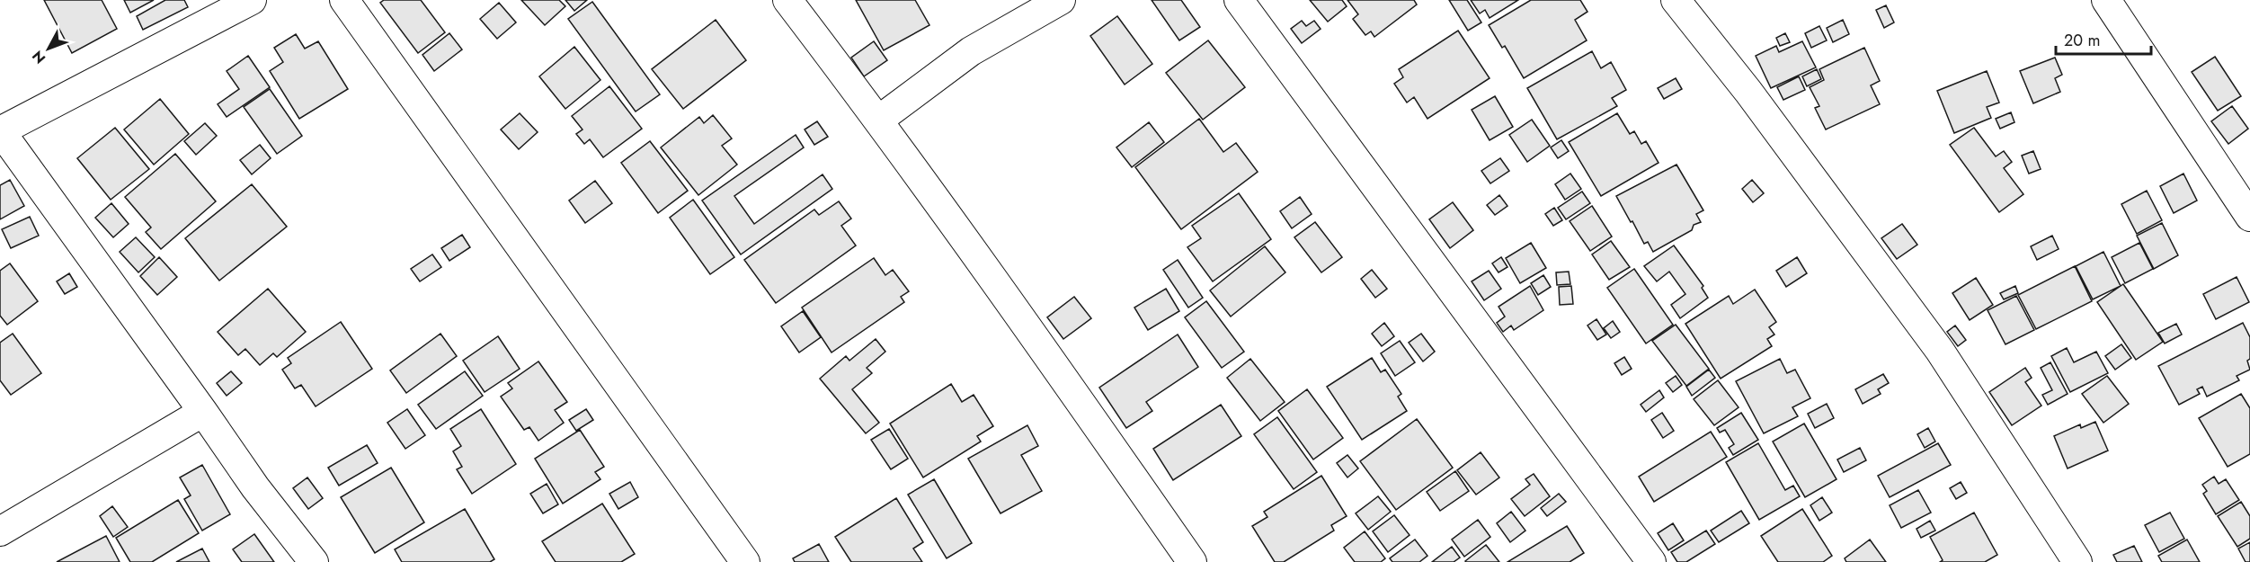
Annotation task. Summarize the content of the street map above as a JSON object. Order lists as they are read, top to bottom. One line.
{"scale_bar":"20 m","north":"bottom left"}
